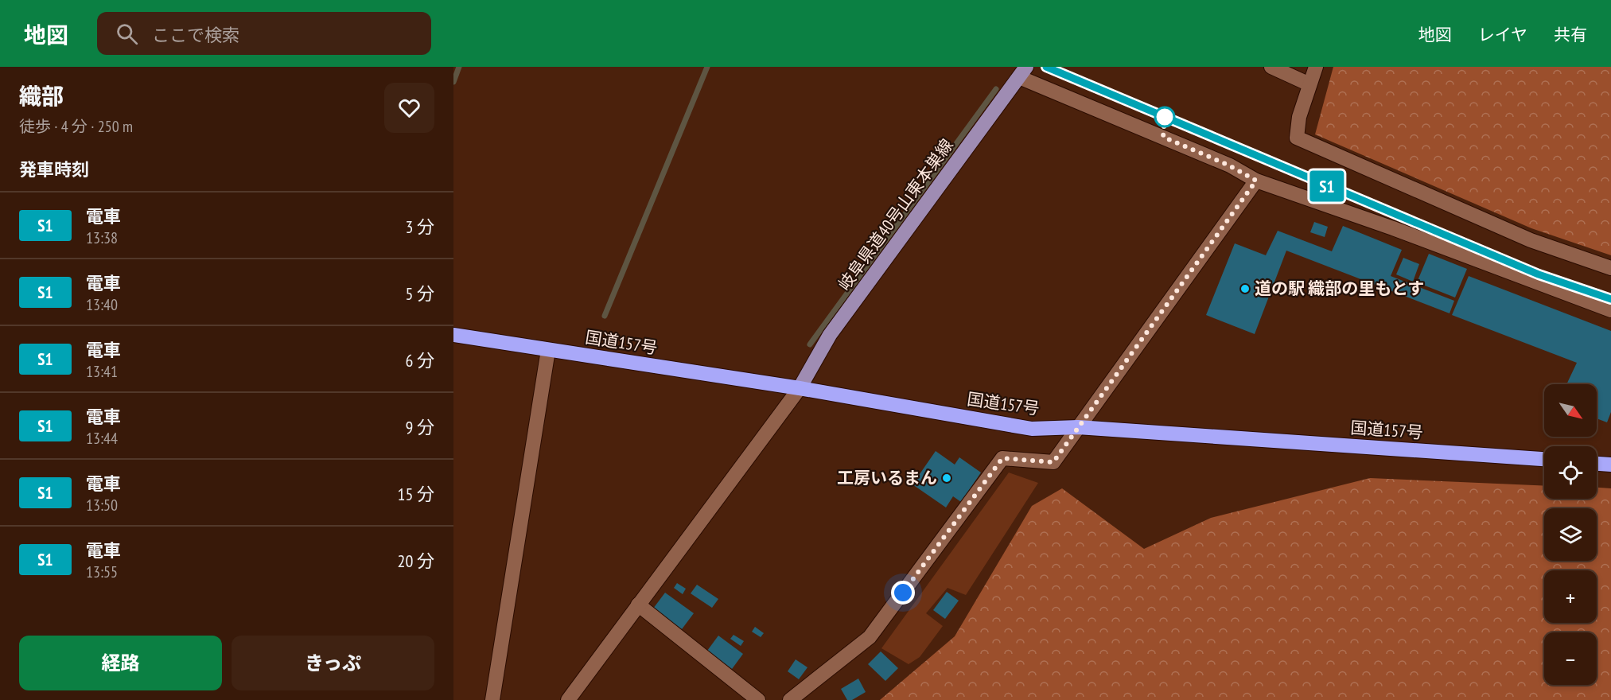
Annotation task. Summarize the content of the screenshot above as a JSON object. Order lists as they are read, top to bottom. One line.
{"streets":{"highway":["国道157号"],"main road":["岐阜県道40号山東本巣線"]},"crossings":[["岐阜県道40号山東本巣線","国道157号"]],"places":["道の駅 織部の里もとす","工房いるまん"],"north":"bottom right","page":{"header":"地図","search":"ここで検索","nav":["地図","レイヤ","共有"],"heading":[["織部","徒歩 · 4 分 · 250 m"],"発車時刻"],"on_map":"S1","list":[{"mark":"S1","name":"電車","note":"13:38","value":"3 分"},{"mark":"S1","name":"電車","note":"13:40","value":"5 分"},{"mark":"S1","name":"電車","note":"13:41","value":"6 分"},{"mark":"S1","name":"電車","note":"13:44","value":"9 分"},{"mark":"S1","name":"電車","note":"13:50","value":"15 分"},{"mark":"S1","name":"電車","note":"13:55","value":"20 分"}],"map_buttons":["+","−"],"buttons":["経路","きっぷ"]}}
